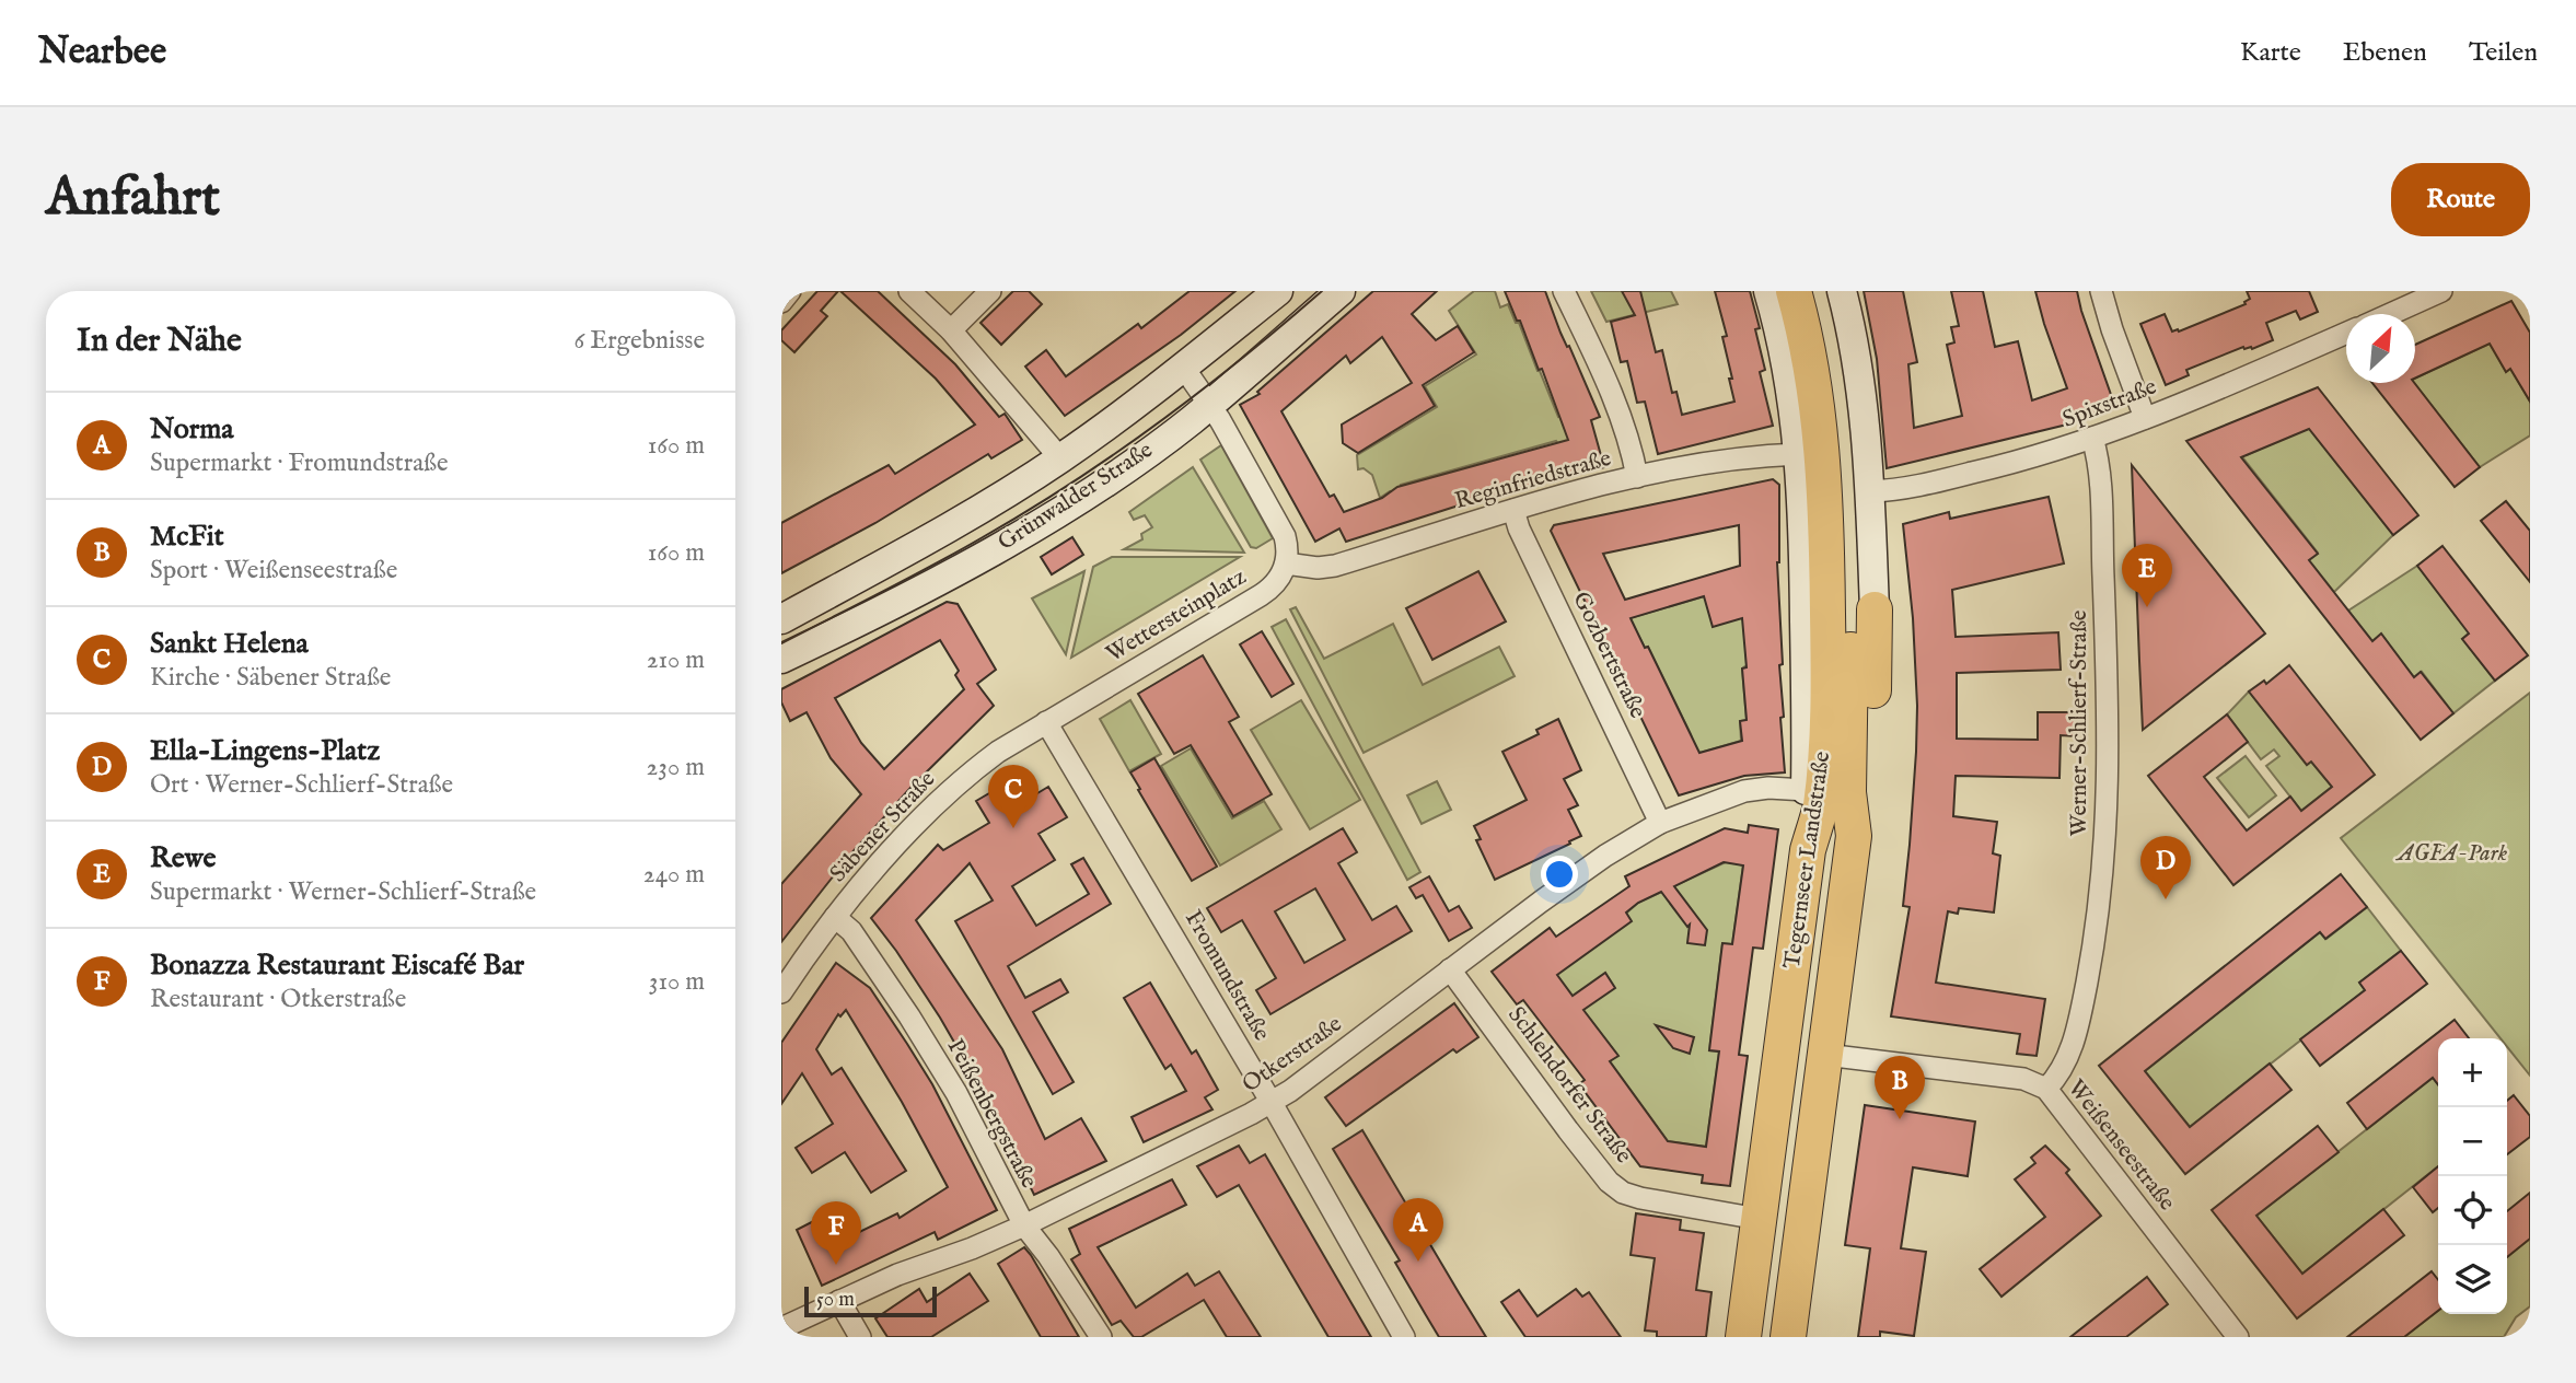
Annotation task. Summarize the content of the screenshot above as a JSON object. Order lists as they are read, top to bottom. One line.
{"streets":{"highway":["Tegernseer Landstraße"],"main road":["Grünwalder Straße"],"street":["Spixstraße","Reginfriedstraße","Wettersteinplatz","Gozbertstraße","Werner-Schlierf-Straße","Säbener Straße","Fromundstraße","Otkerstraße","Schlehdorfer Straße","Peißenbergstraße","Weißenseestraße"]},"crossings":[["Spixstraße","Werner-Schlierf-Straße"],["Reginfriedstraße","Wettersteinplatz"],["Reginfriedstraße","Gozbertstraße"],["Reginfriedstraße","Tegernseer Landstraße"],["Wettersteinplatz","Säbener Straße"],["Wettersteinplatz","Fromundstraße"],["Gozbertstraße","Otkerstraße"],["Werner-Schlierf-Straße","Weißenseestraße"],["Säbener Straße","Fromundstraße"],["Säbener Straße","Peißenbergstraße"],["Tegernseer Landstraße","Otkerstraße"],["Tegernseer Landstraße","Schlehdorfer Straße"],["Tegernseer Landstraße","Weißenseestraße"],["Fromundstraße","Otkerstraße"],["Otkerstraße","Schlehdorfer Straße"],["Otkerstraße","Peißenbergstraße"]],"parks":["AGFA-Park"],"scale_bar":"50 m","north":"top right","page":{"header":"Nearbee","nav":["Karte","Ebenen","Teilen"],"buttons":"Route","title":"Anfahrt","heading":["In der Nähe","6 Ergebnisse"],"list":[{"mark":"A","name":"Norma","note":"Supermarkt · Fromundstraße","value":"160 m"},{"mark":"B","name":"McFit","note":"Sport · Weißenseestraße","value":"160 m"},{"mark":"C","name":"Sankt Helena","note":"Kirche · Säbener Straße","value":"210 m"},{"mark":"D","name":"Ella-Lingens-Platz","note":"Ort · Werner-Schlierf-Straße","value":"230 m"},{"mark":"E","name":"Rewe","note":"Supermarkt · Werner-Schlierf-Straße","value":"240 m"},{"mark":"F","name":"Bonazza Restaurant Eiscafé Bar","note":"Restaurant · Otkerstraße","value":"310 m"}],"pins":["E","C","D","B","A","F"],"map_buttons":["+","−"],"scale":"50 m"}}
